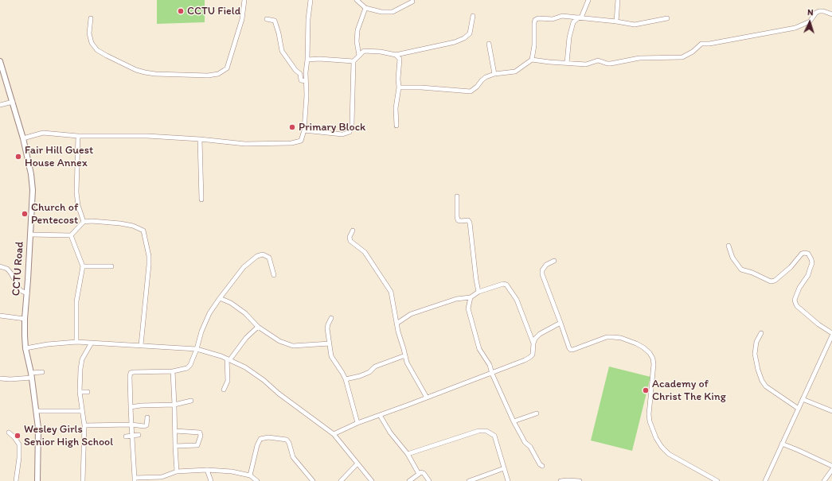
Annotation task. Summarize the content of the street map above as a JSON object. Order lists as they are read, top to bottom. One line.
{"streets":{"street":["CCTU Road"]},"places":["CCTU Field","Primary Block","Fair Hill Guest House Annex","Church of Pentecost","Academy of Christ The King","Wesley Girls Senior High School"],"north":"top"}
